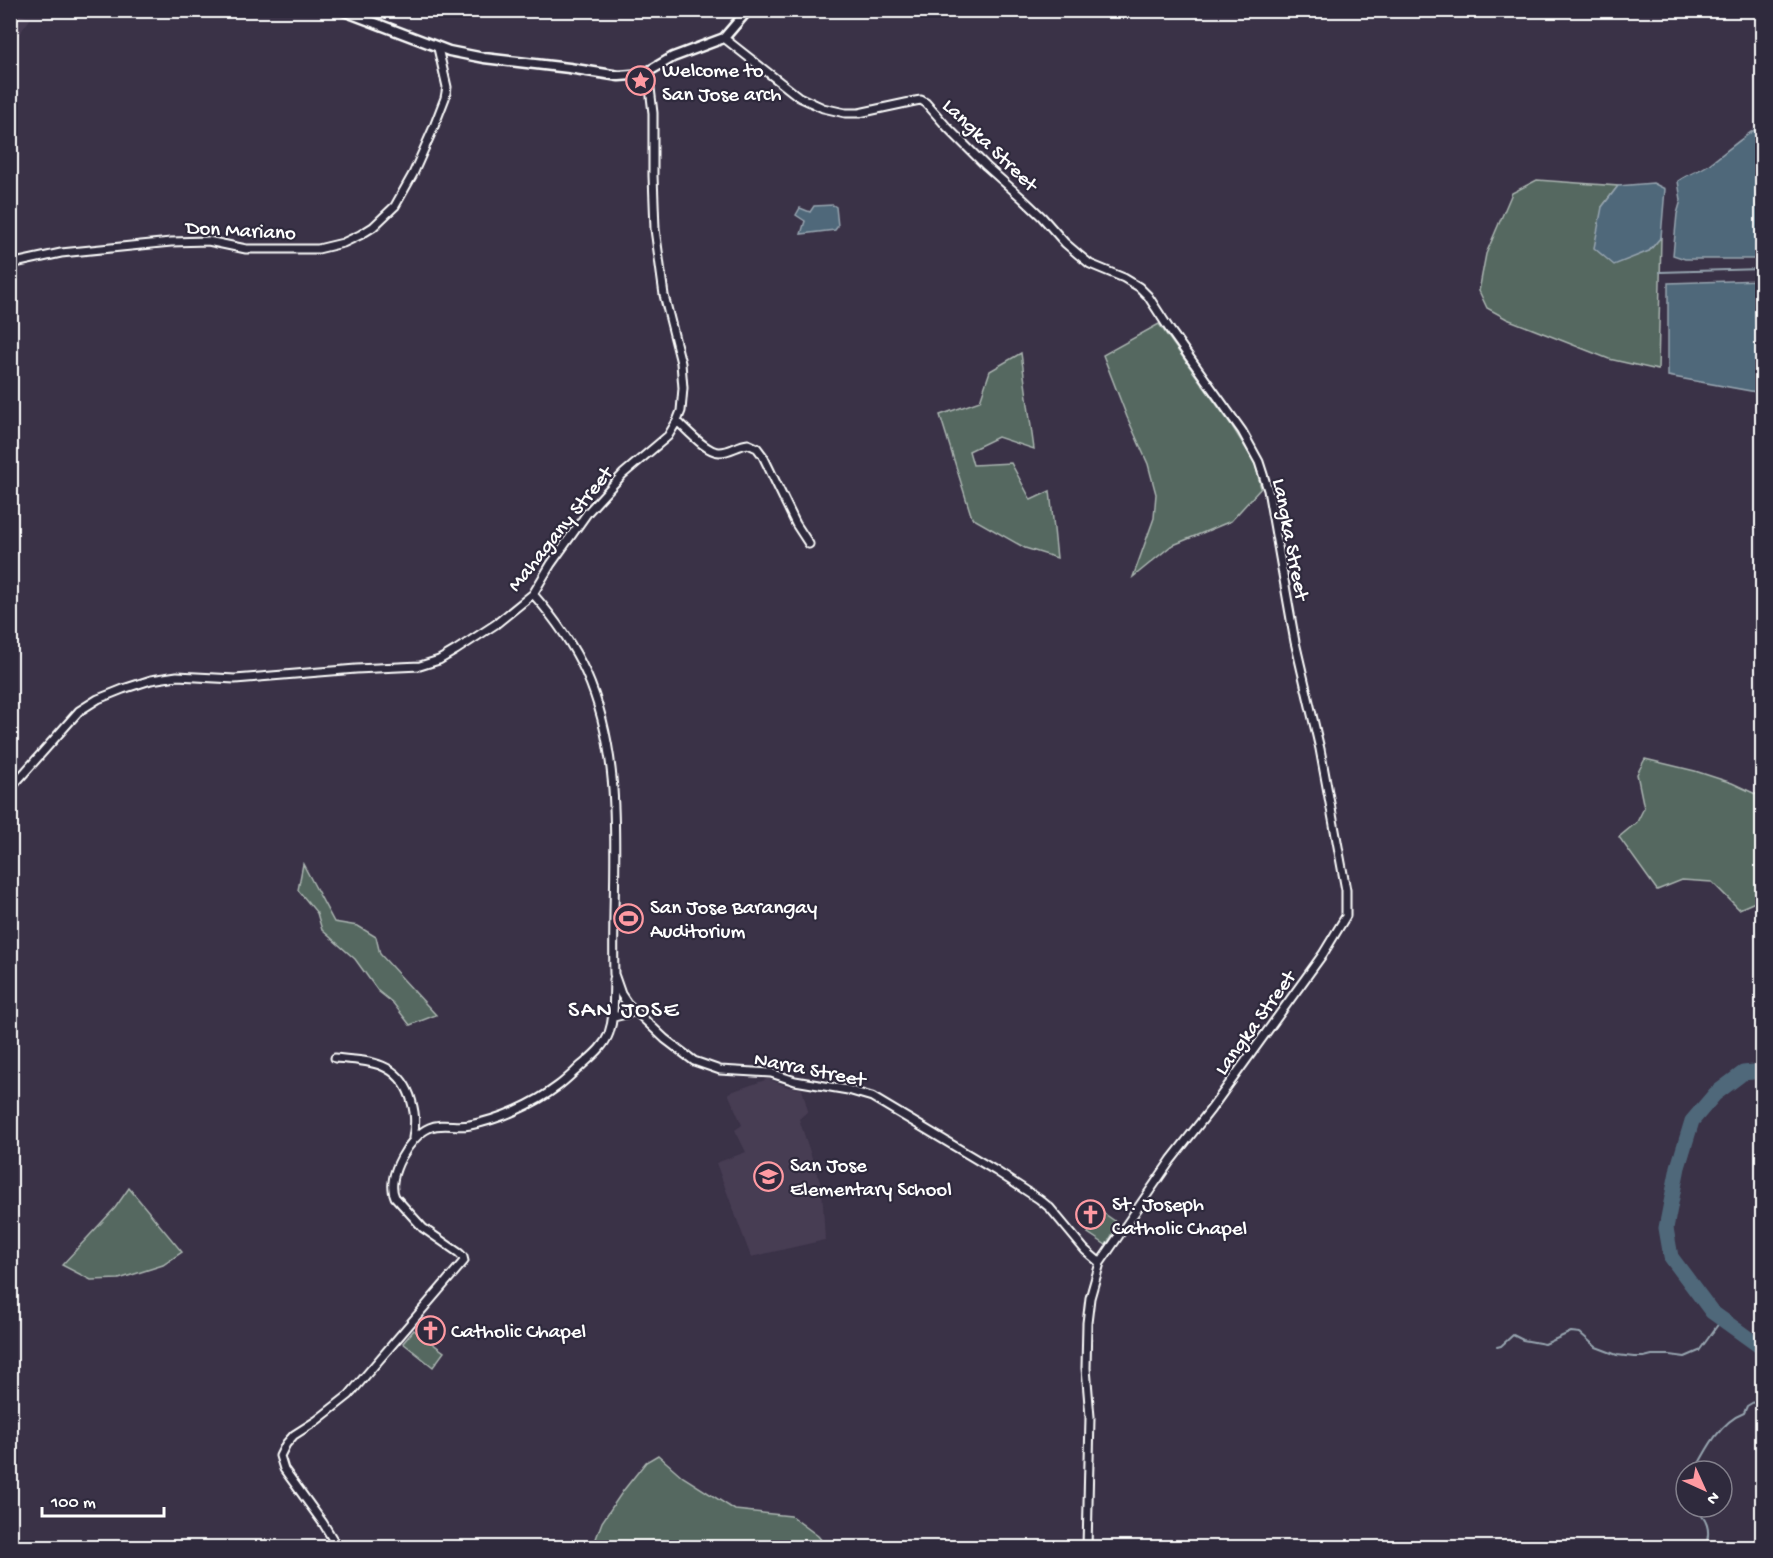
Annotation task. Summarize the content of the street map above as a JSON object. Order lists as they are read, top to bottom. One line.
{"streets":{"street":["Langka Street","Don Mariano","Mahagany Street","Narra Street"]},"crossings":[["Langka Street","Narra Street"],["Mahagany Street","Narra Street"]],"districts":["SAN JOSE"],"places":{"place":["Welcome to San Jose arch"],"sports":["San Jose Barangay Auditorium"],"school or university":["San Jose Elementary School"],"church":["St. Joseph Catholic Chapel","Catholic Chapel"]},"scale_bar":"100 m","north":"bottom right"}
